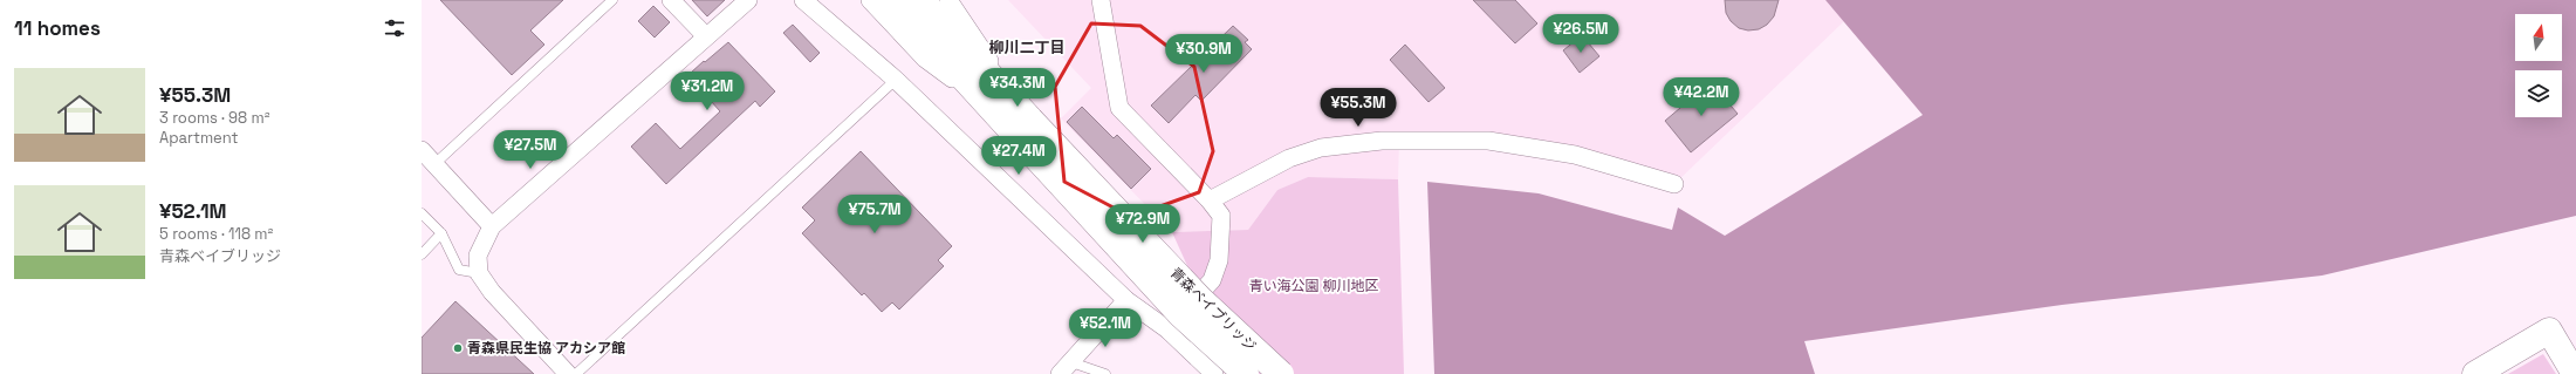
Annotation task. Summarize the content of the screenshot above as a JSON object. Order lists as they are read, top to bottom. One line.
{"streets":{"street":["青森ベイブリッジ"]},"districts":["柳川二丁目"],"parks":["青い海公園 柳川地区"],"places":["青森県民生協 アカシア館"],"north":"top","page":{"heading":"11 homes","price":["¥26.5M","¥30.9M","¥34.3M","¥31.2M","¥42.2M","¥55.3M","¥27.5M","¥27.4M","¥75.7M","¥72.9M","¥52.1M"],"list":[{"name":"¥55.3M","note":"3 rooms · 98 m² · Apartment"},{"name":"¥52.1M","note":"5 rooms · 118 m² · 青森ベイブリッジ"}]}}
